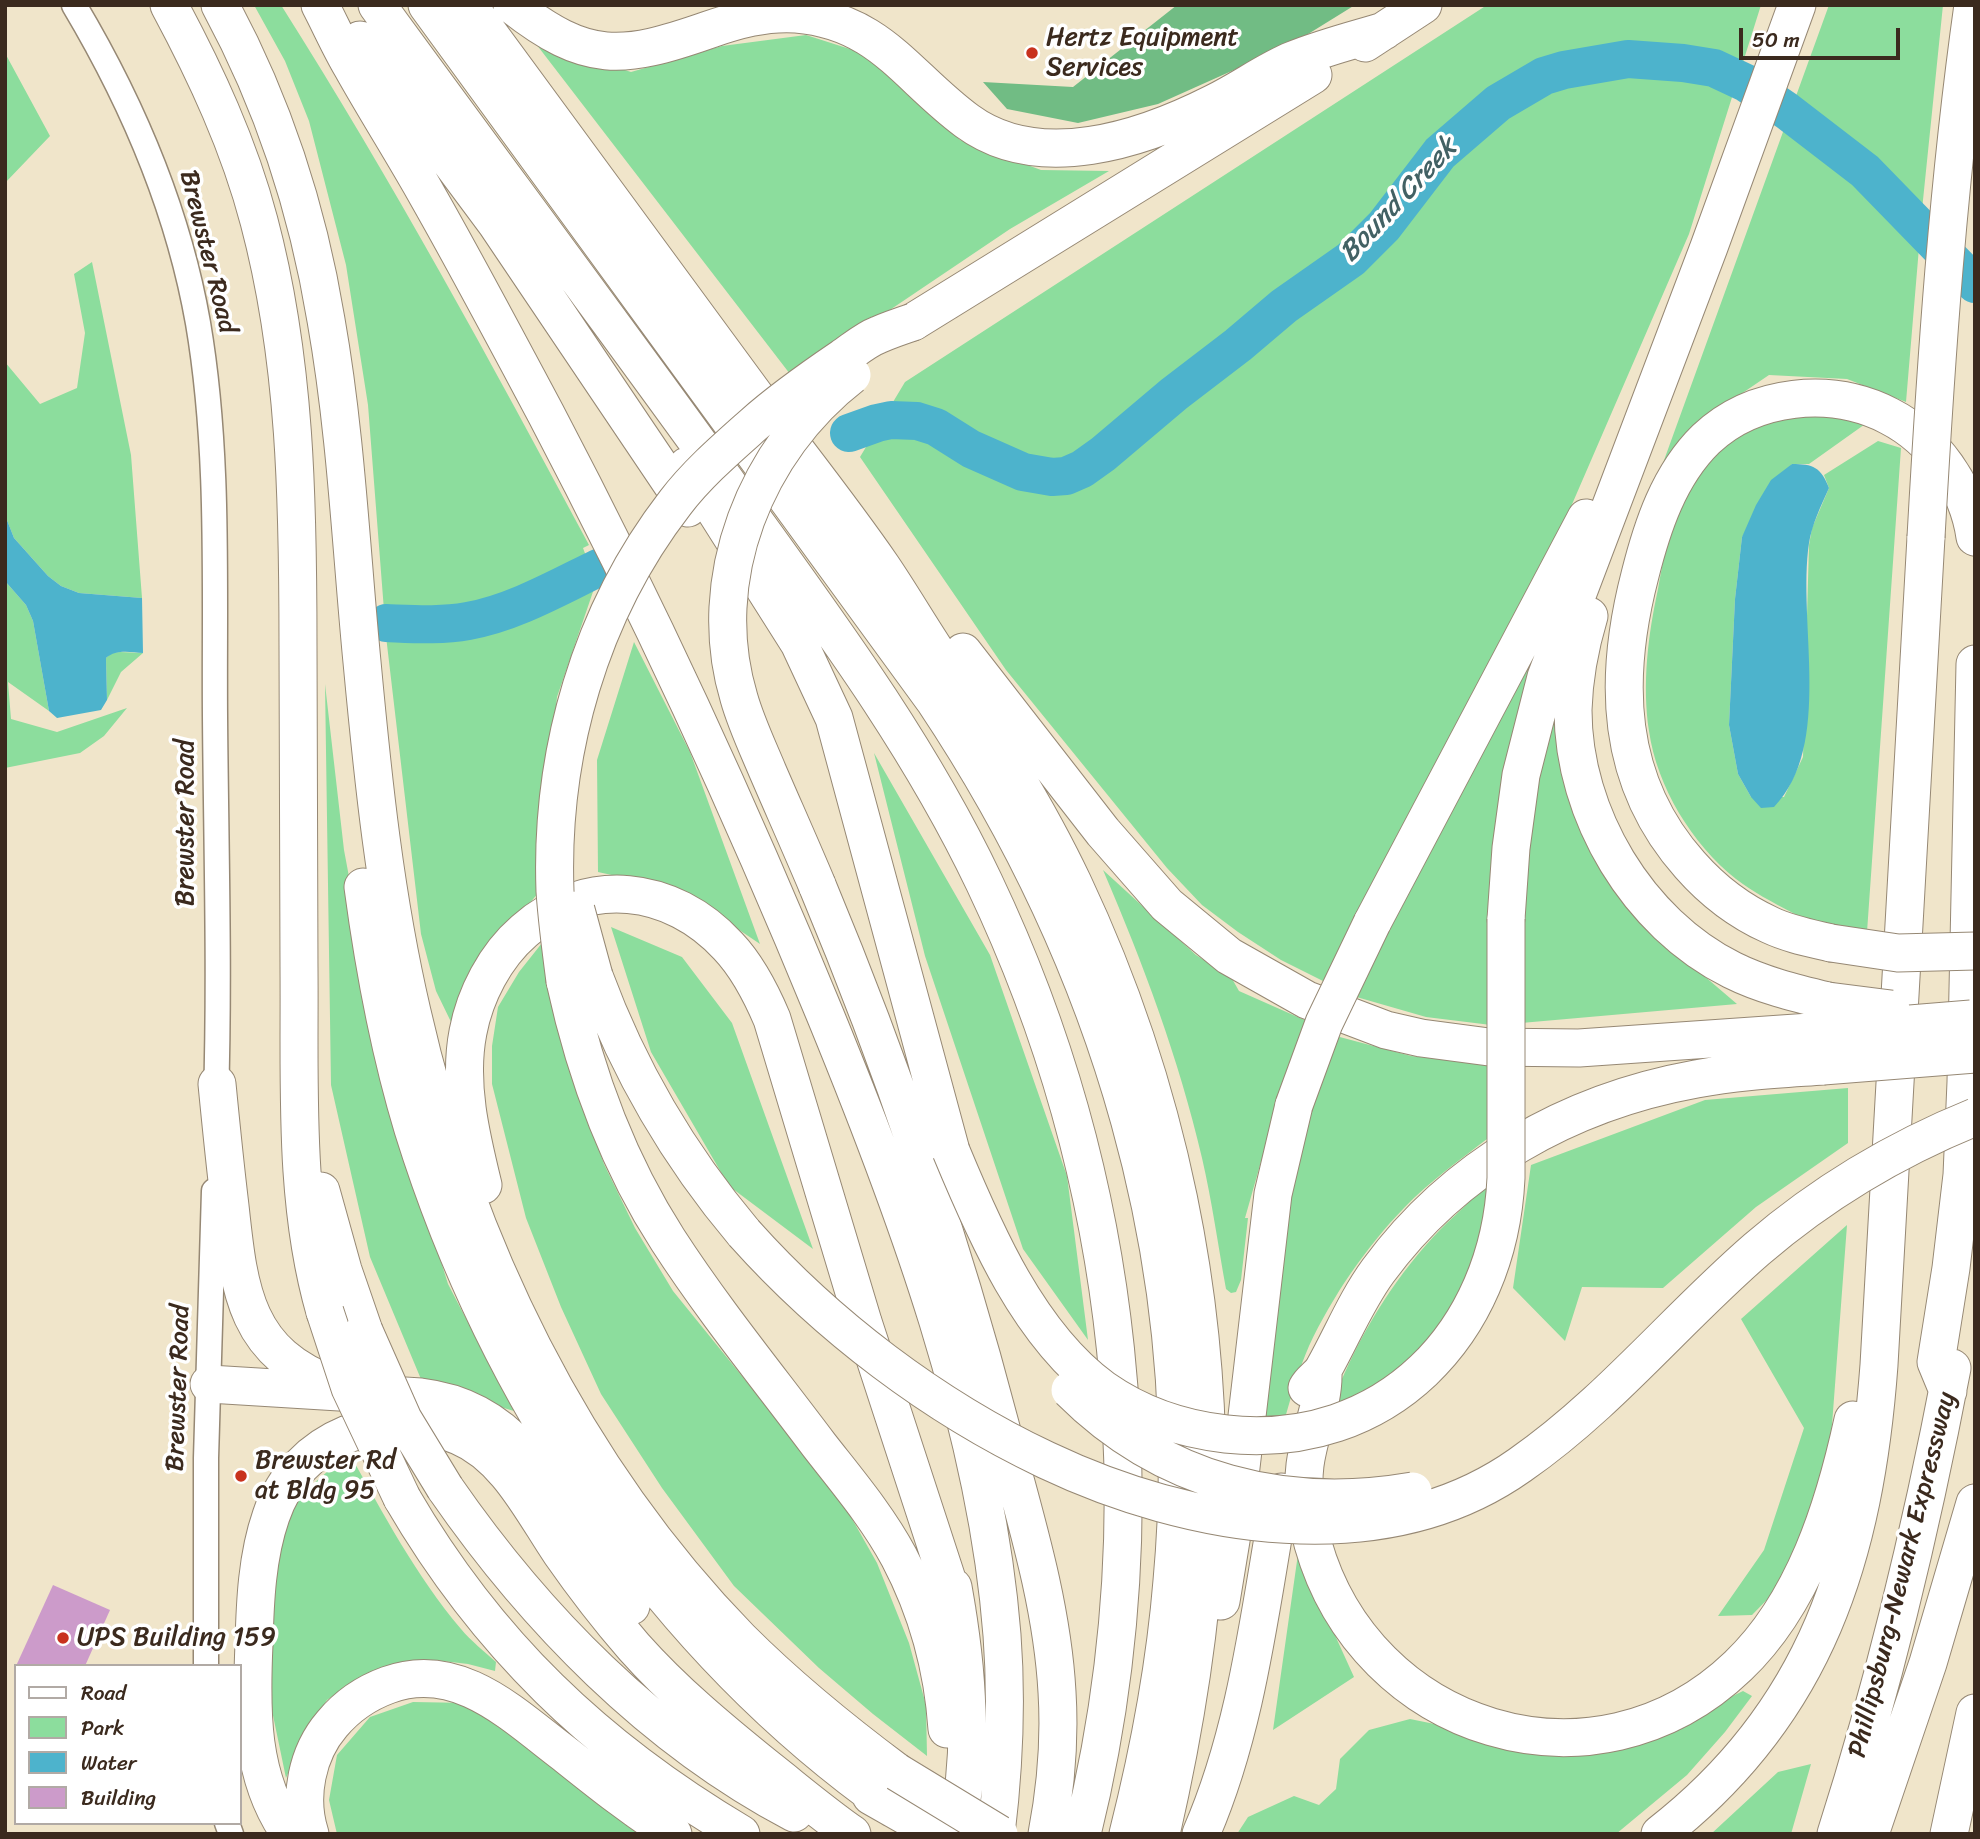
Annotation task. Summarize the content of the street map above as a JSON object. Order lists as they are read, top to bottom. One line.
{"streets":{"highway":["Phillipsburg-Newark Expressway"],"street":["Brewster Road"]},"water":["Bound Creek"],"places":["Hertz Equipment Services","Brewster Rd at Bldg 95","UPS Building 159"],"legend":["Road","Park","Water","Building"],"scale_bar":"50 m"}
